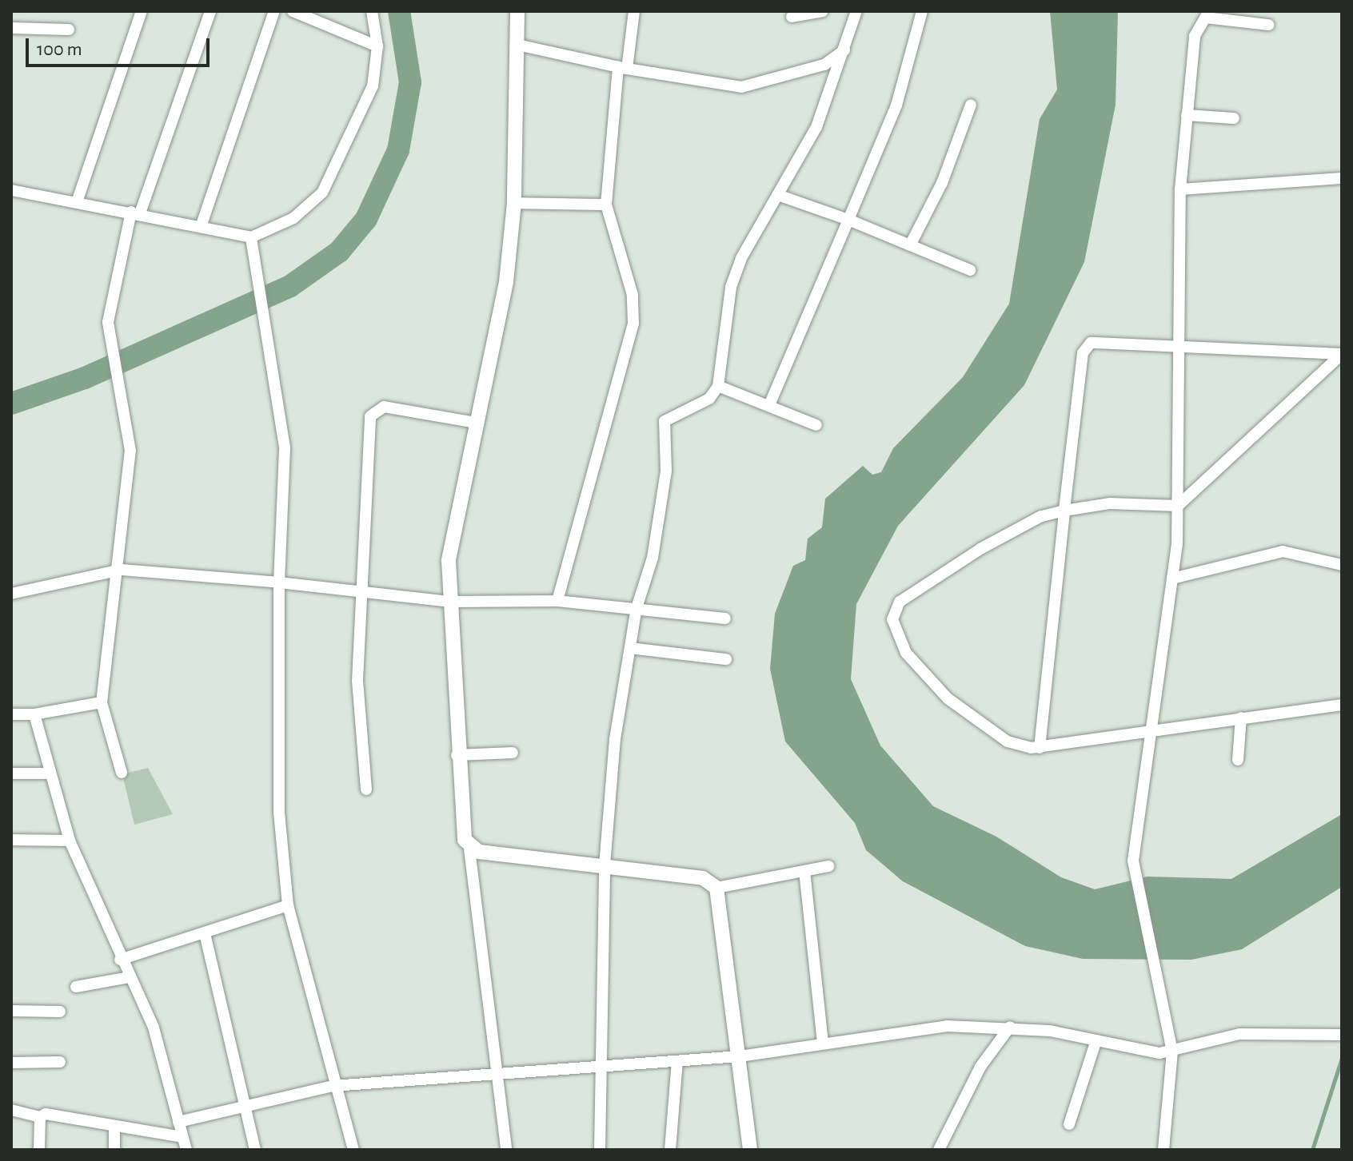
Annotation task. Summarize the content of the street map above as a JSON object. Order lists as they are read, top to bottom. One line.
{"scale_bar":"100 m"}
